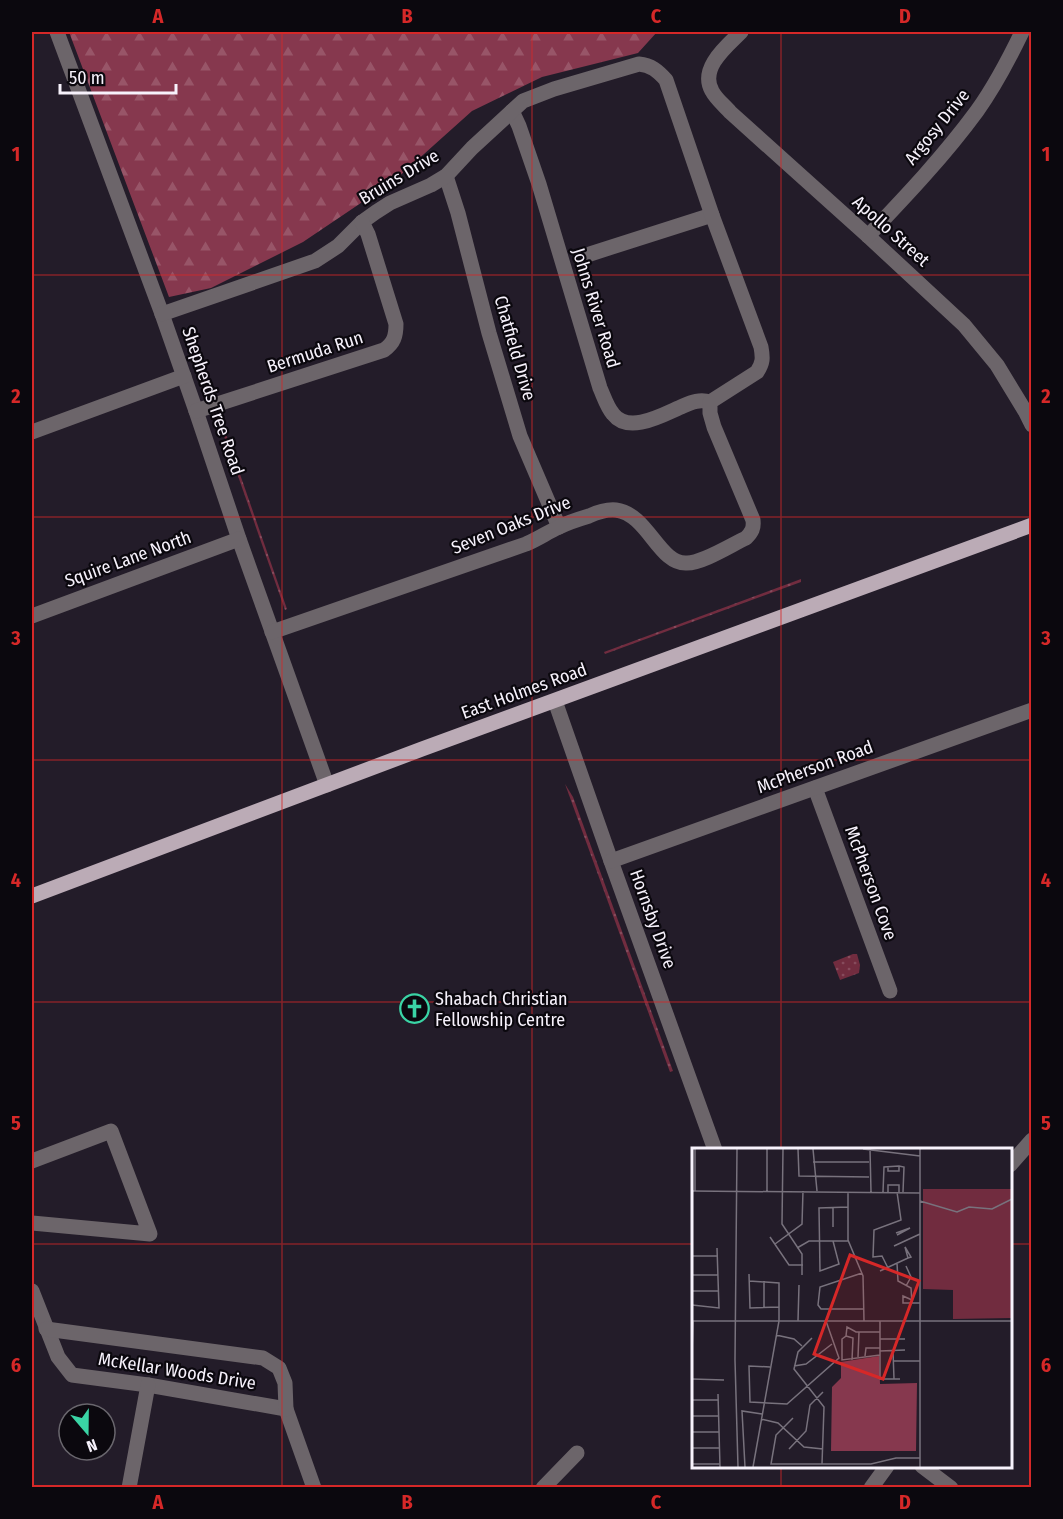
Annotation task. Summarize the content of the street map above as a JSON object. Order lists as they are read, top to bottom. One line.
{"streets":{"main road":["East Holmes Road"],"street":["Argosy Drive","Bruins Drive","Apollo Street","Johns River Road","Chatfield Drive","Bermuda Run","Shepherds Tree Road","Seven Oaks Drive","Squire Lane North","McPherson Road","McPherson Cove","Hornsby Drive","McKellar Woods Drive"]},"crossings":[["Argosy Drive","Apollo Street"],["Bruins Drive","Johns River Road"],["Bruins Drive","Chatfield Drive"],["Bruins Drive","Bermuda Run"],["Bruins Drive","Shepherds Tree Road"],["Johns River Road","Seven Oaks Drive"],["Chatfield Drive","Seven Oaks Drive"],["Bermuda Run","Shepherds Tree Road"],["Shepherds Tree Road","Seven Oaks Drive"],["Shepherds Tree Road","Squire Lane North"],["Shepherds Tree Road","East Holmes Road"],["East Holmes Road","Hornsby Drive"],["McPherson Road","McPherson Cove"],["McPherson Road","Hornsby Drive"]],"places":{"church":["Shabach Christian Fellowship Centre"]},"scale_bar":"50 m","north":"bottom","grid":{"columns":["A","B","C","D"],"rows":["1","2","3","4","5","6"]}}
